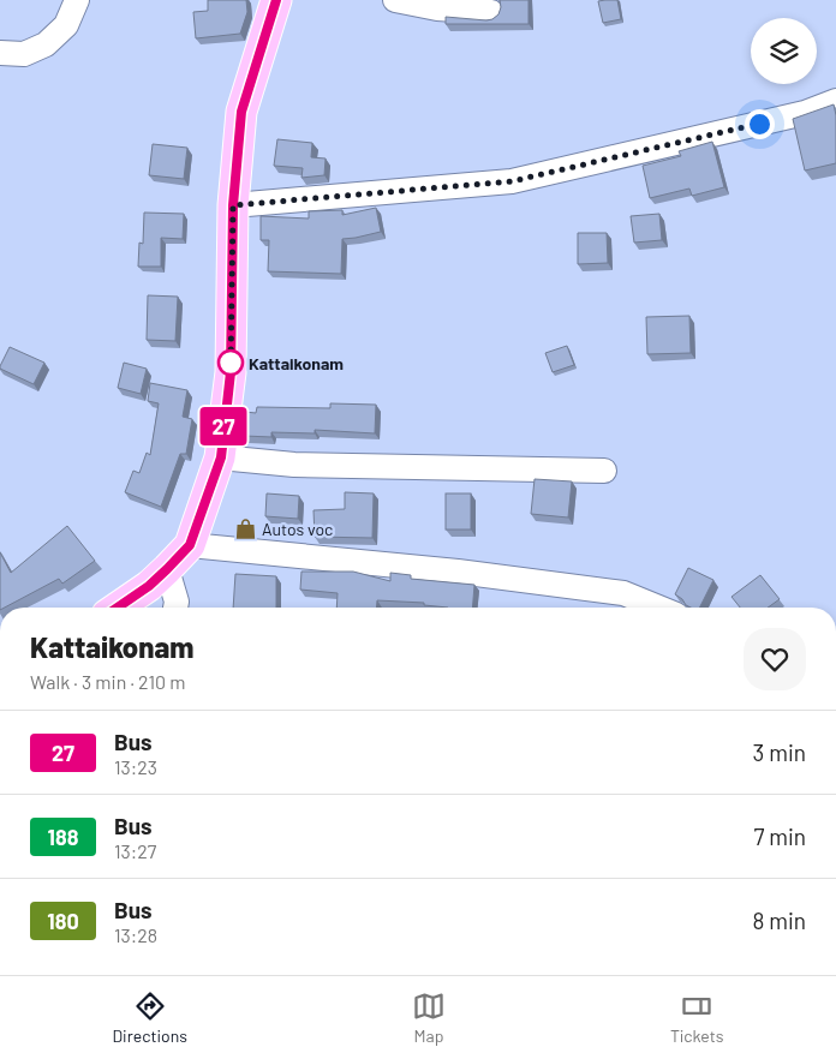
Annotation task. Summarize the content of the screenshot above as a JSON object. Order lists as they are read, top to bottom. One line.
{"places":{"other":["Kattaikonam"],"shop":["Autos voc"]},"lines":["bus line 27"],"page":{"on_map":"27","heading":["Kattaikonam","Walk · 3 min · 210 m"],"list":[{"mark":"27","name":"Bus","note":"13:23","value":"3 min"},{"mark":"188","name":"Bus","note":"13:27","value":"7 min"},{"mark":"180","name":"Bus","note":"13:28","value":"8 min"}],"tabs":["Directions","Map","Tickets"]}}
